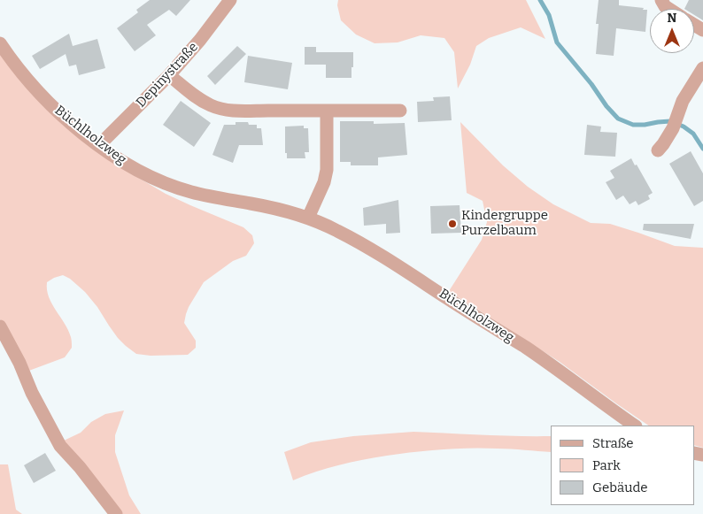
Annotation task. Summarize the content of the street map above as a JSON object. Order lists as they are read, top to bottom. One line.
{"streets":{"street":["Depinystraße","Büchlholzweg"]},"crossings":[["Depinystraße","Büchlholzweg"]],"places":["Kindergruppe Purzelbaum"],"legend":["Straße","Park","Gebäude"],"north":"top"}
